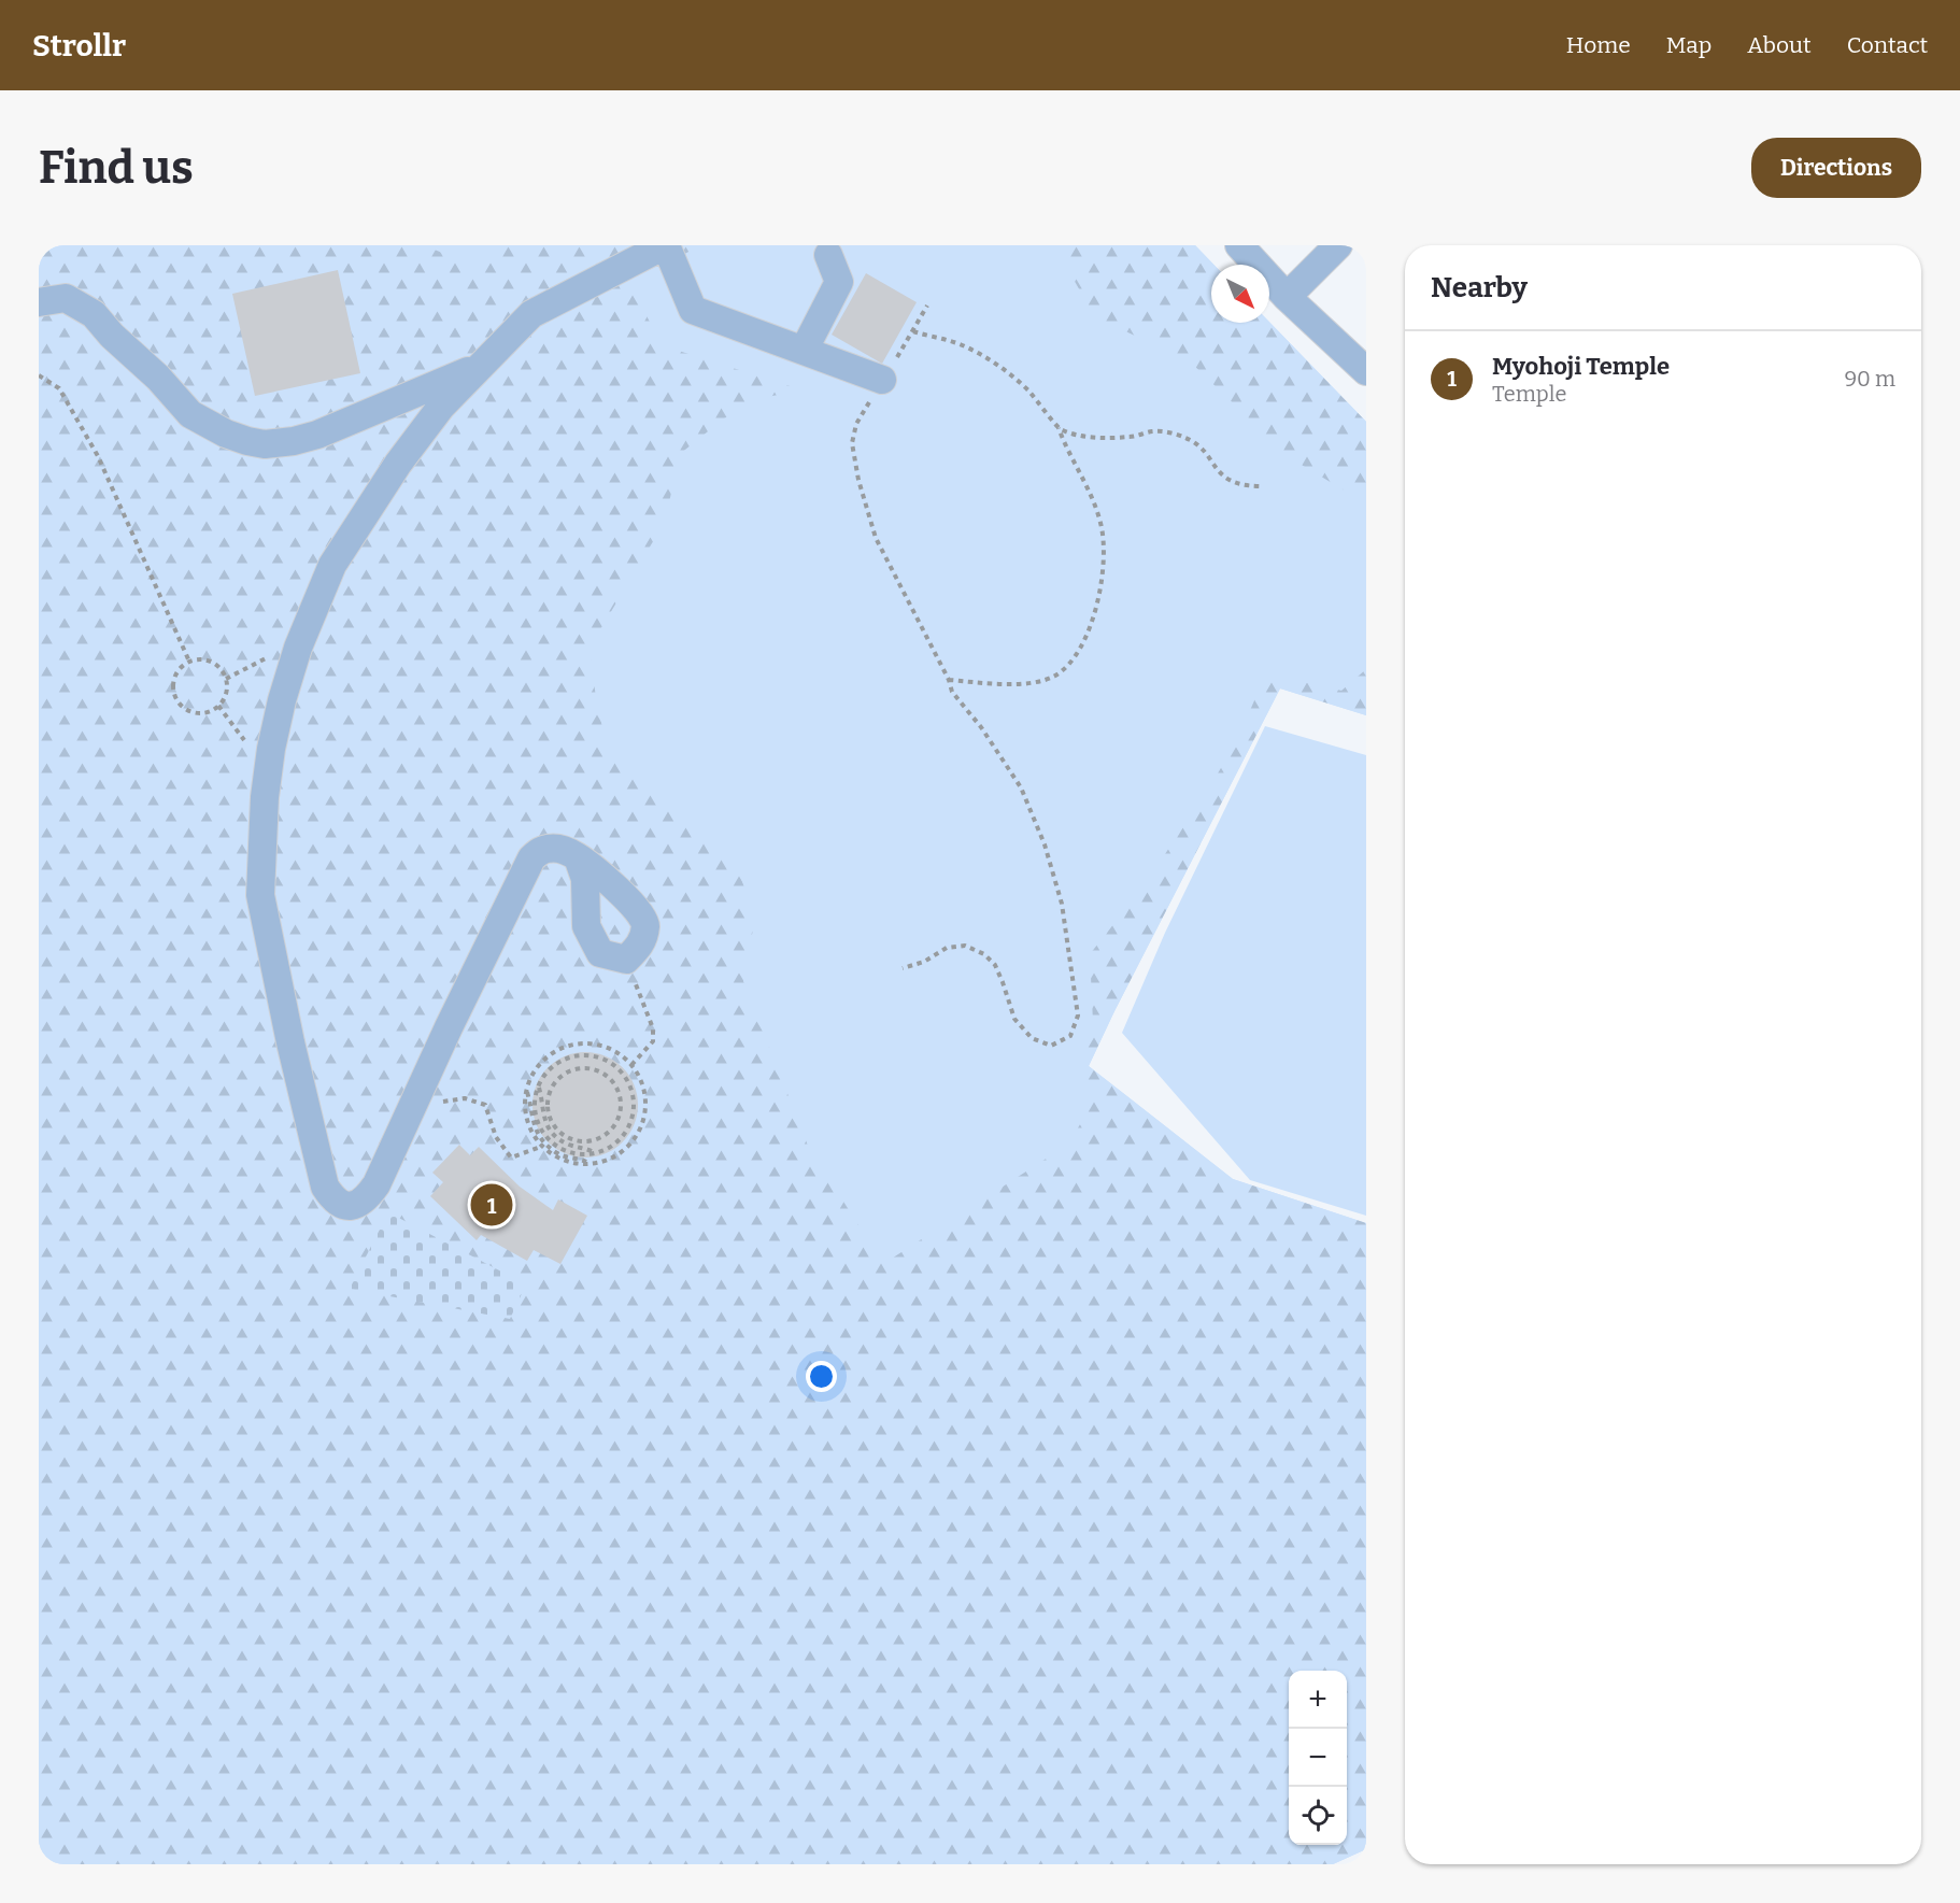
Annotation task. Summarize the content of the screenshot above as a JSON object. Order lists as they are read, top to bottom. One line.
{"north":"bottom right","page":{"header":"Strollr","nav":["Home","Map","About","Contact"],"buttons":"Directions","title":"Find us","heading":"Nearby","list":[{"mark":"1","name":"Myohoji Temple","note":"Temple","value":"90 m"}],"pins":"1","map_buttons":["+","−"]}}
